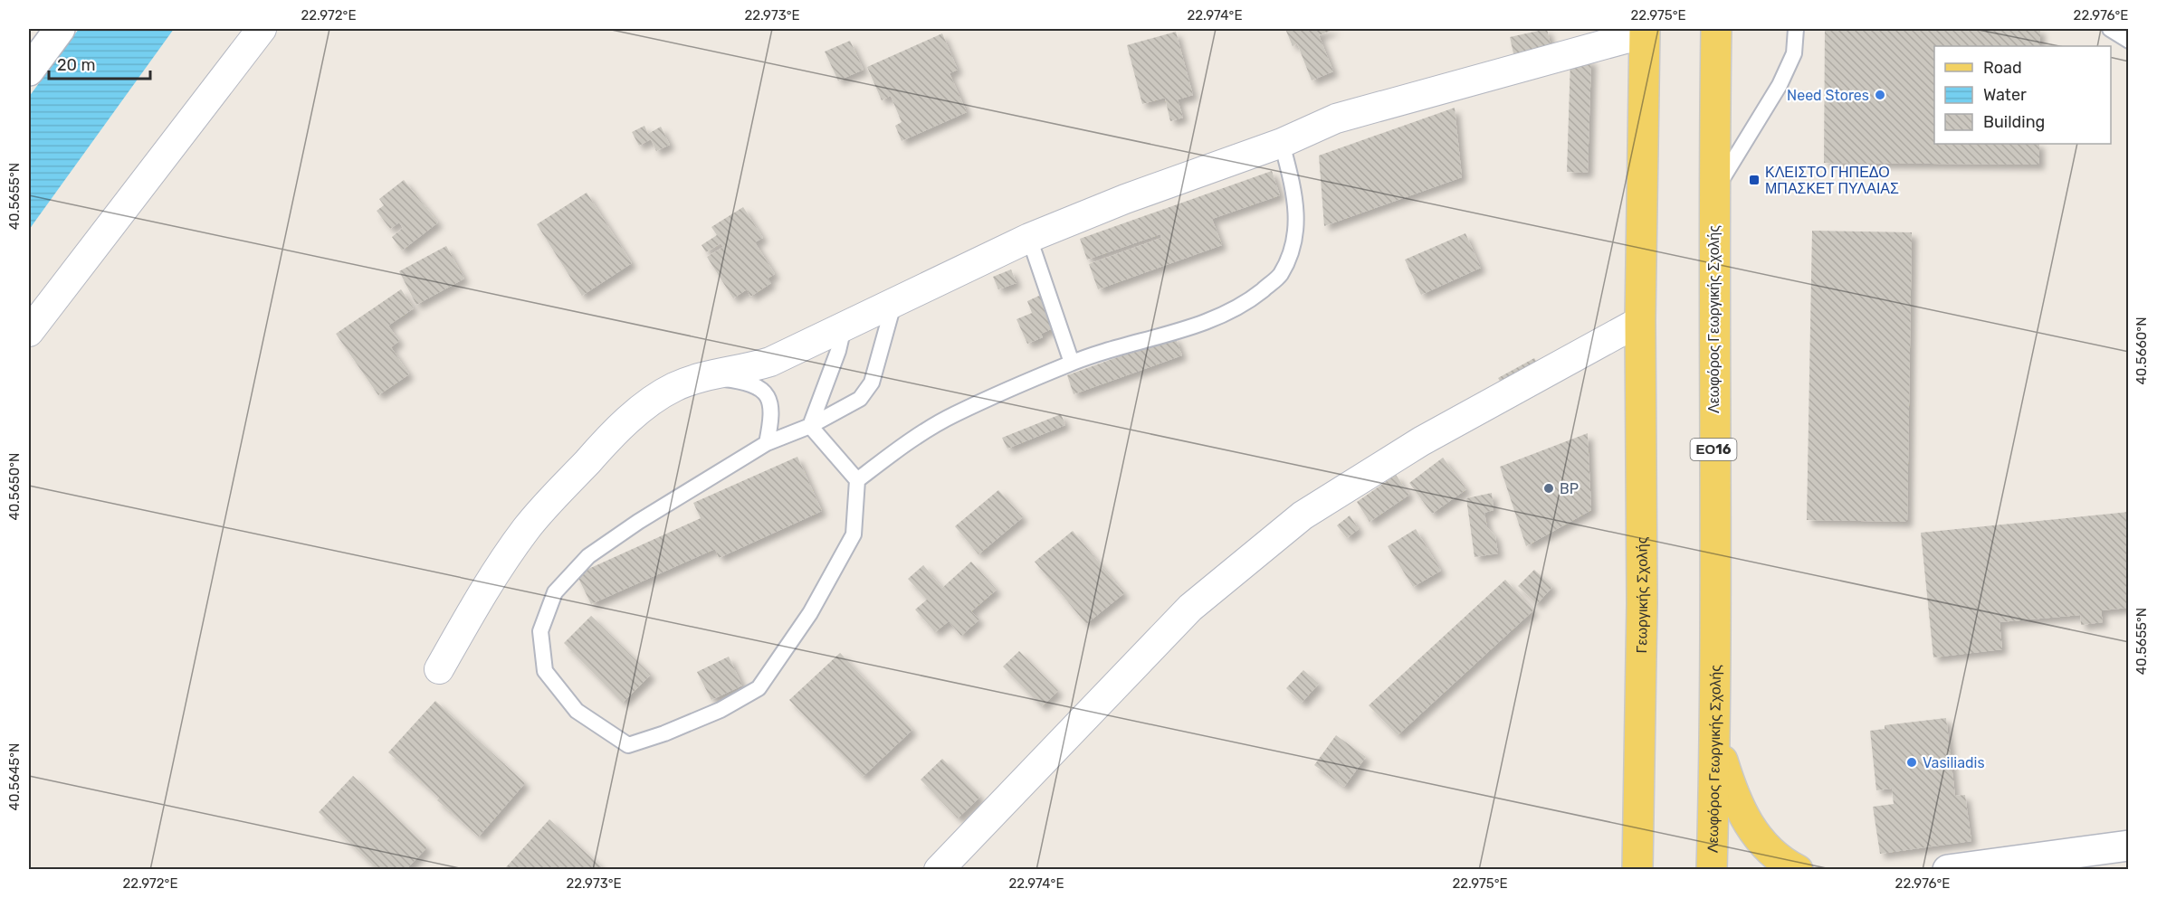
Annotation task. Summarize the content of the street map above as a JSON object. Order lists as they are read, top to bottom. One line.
{"streets":{"main road":["Λεωφόρος Γεωργικής Σχολής","ΕΟ16","Γεωργικής Σχολής"]},"places":{"other":["Need Stores","BP","Vasiliadis"],"transit":["ΚΛΕΙΣΤΟ ΓΗΠΕΔΟ ΜΠΑΣΚΕΤ ΠΥΛΑΙΑΣ"]},"legend":["Road","Water","Building"],"scale_bar":"20 m","coordinates":["22.972°E","22.973°E","22.974°E","22.975°E","22.976°E","40.5655°N","40.5660°N","40.5650°N","40.5645°N"]}
